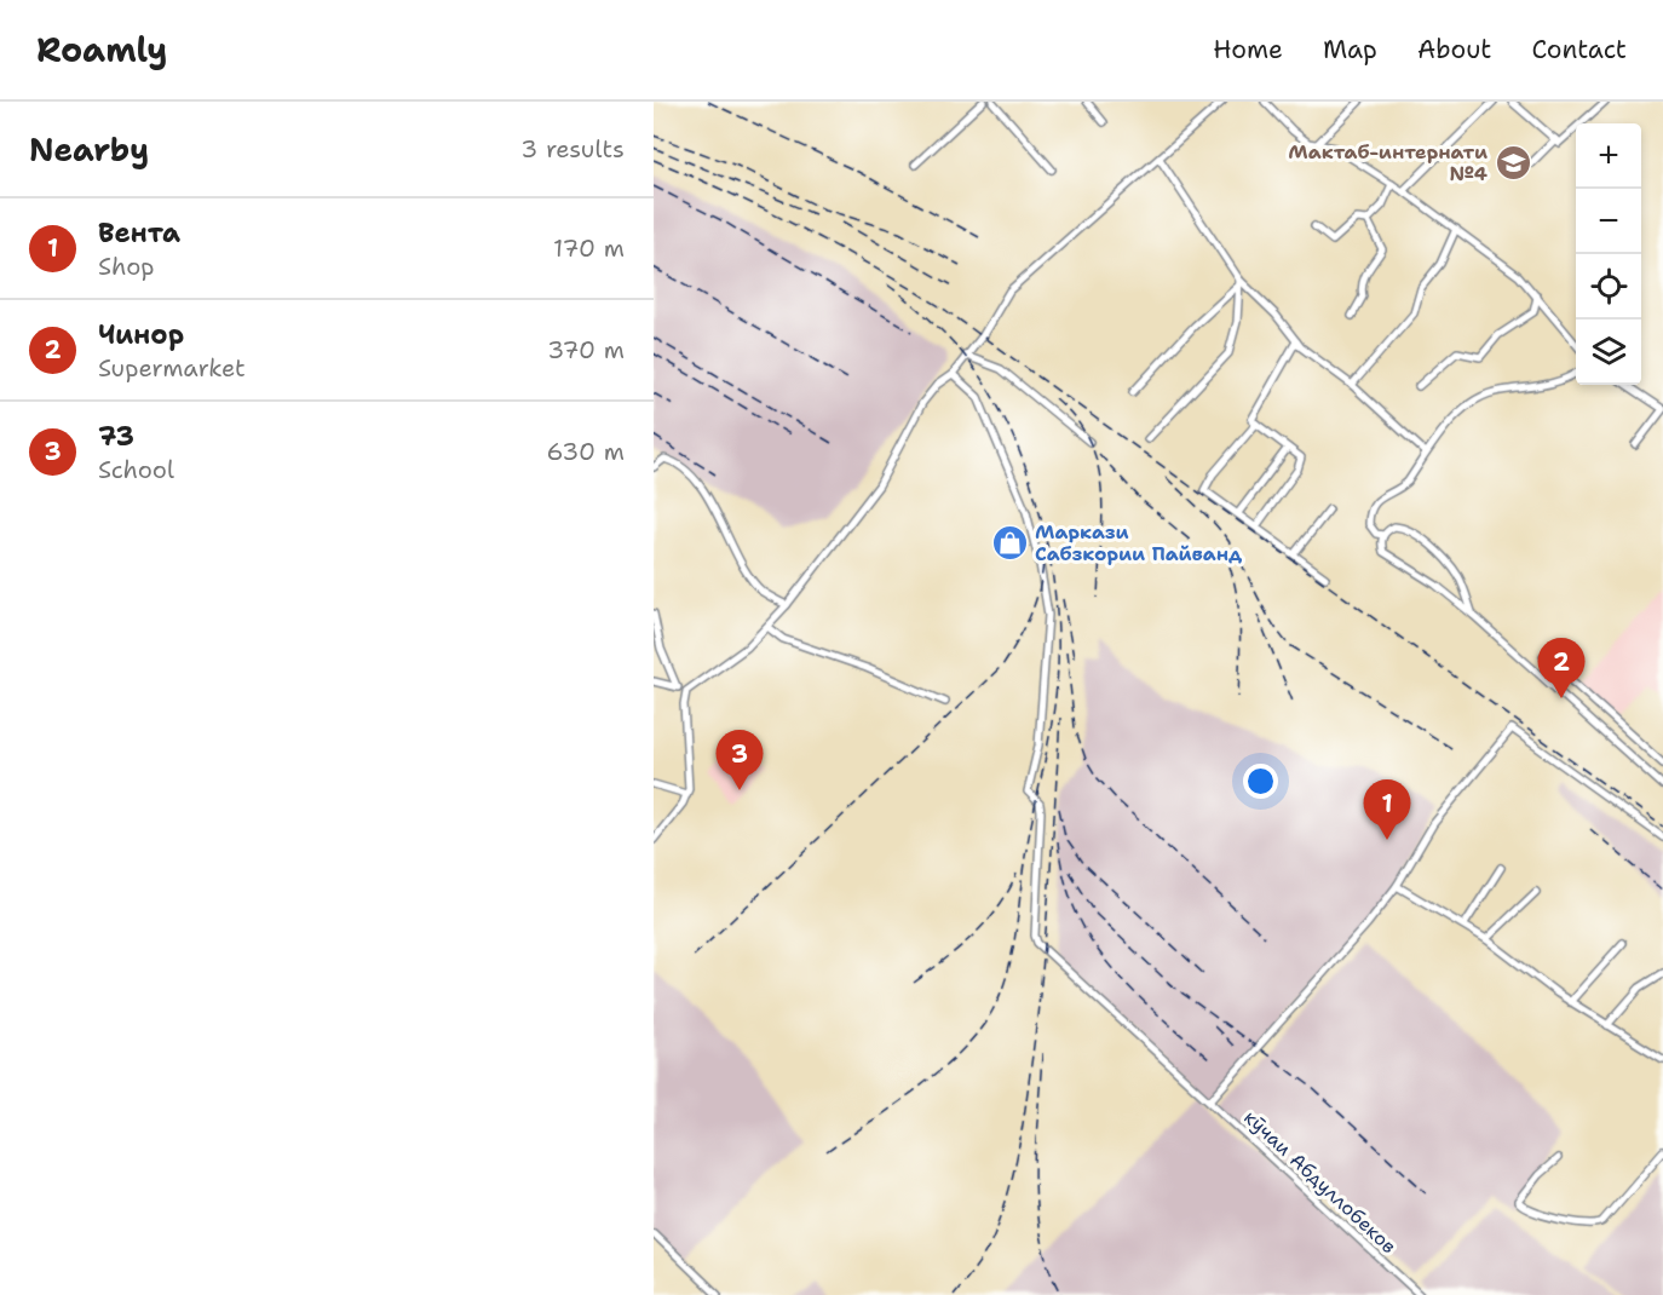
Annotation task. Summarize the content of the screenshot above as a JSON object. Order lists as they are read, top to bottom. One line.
{"streets":{"street":["кӯчаи Абдуллобеков"]},"places":{"school or university":["Мактаб-интернати №4"],"shop":["Маркази Сабзкории Пайванд"]},"page":{"header":"Roamly","nav":["Home","Map","About","Contact"],"heading":["Nearby","3 results"],"map_buttons":["+","−"],"list":[{"mark":"1","name":"Вента","note":"Shop","value":"170 m"},{"mark":"2","name":"Чинор","note":"Supermarket","value":"370 m"},{"mark":"3","name":"73","note":"School","value":"630 m"}],"pins":["2","3","1"]}}
